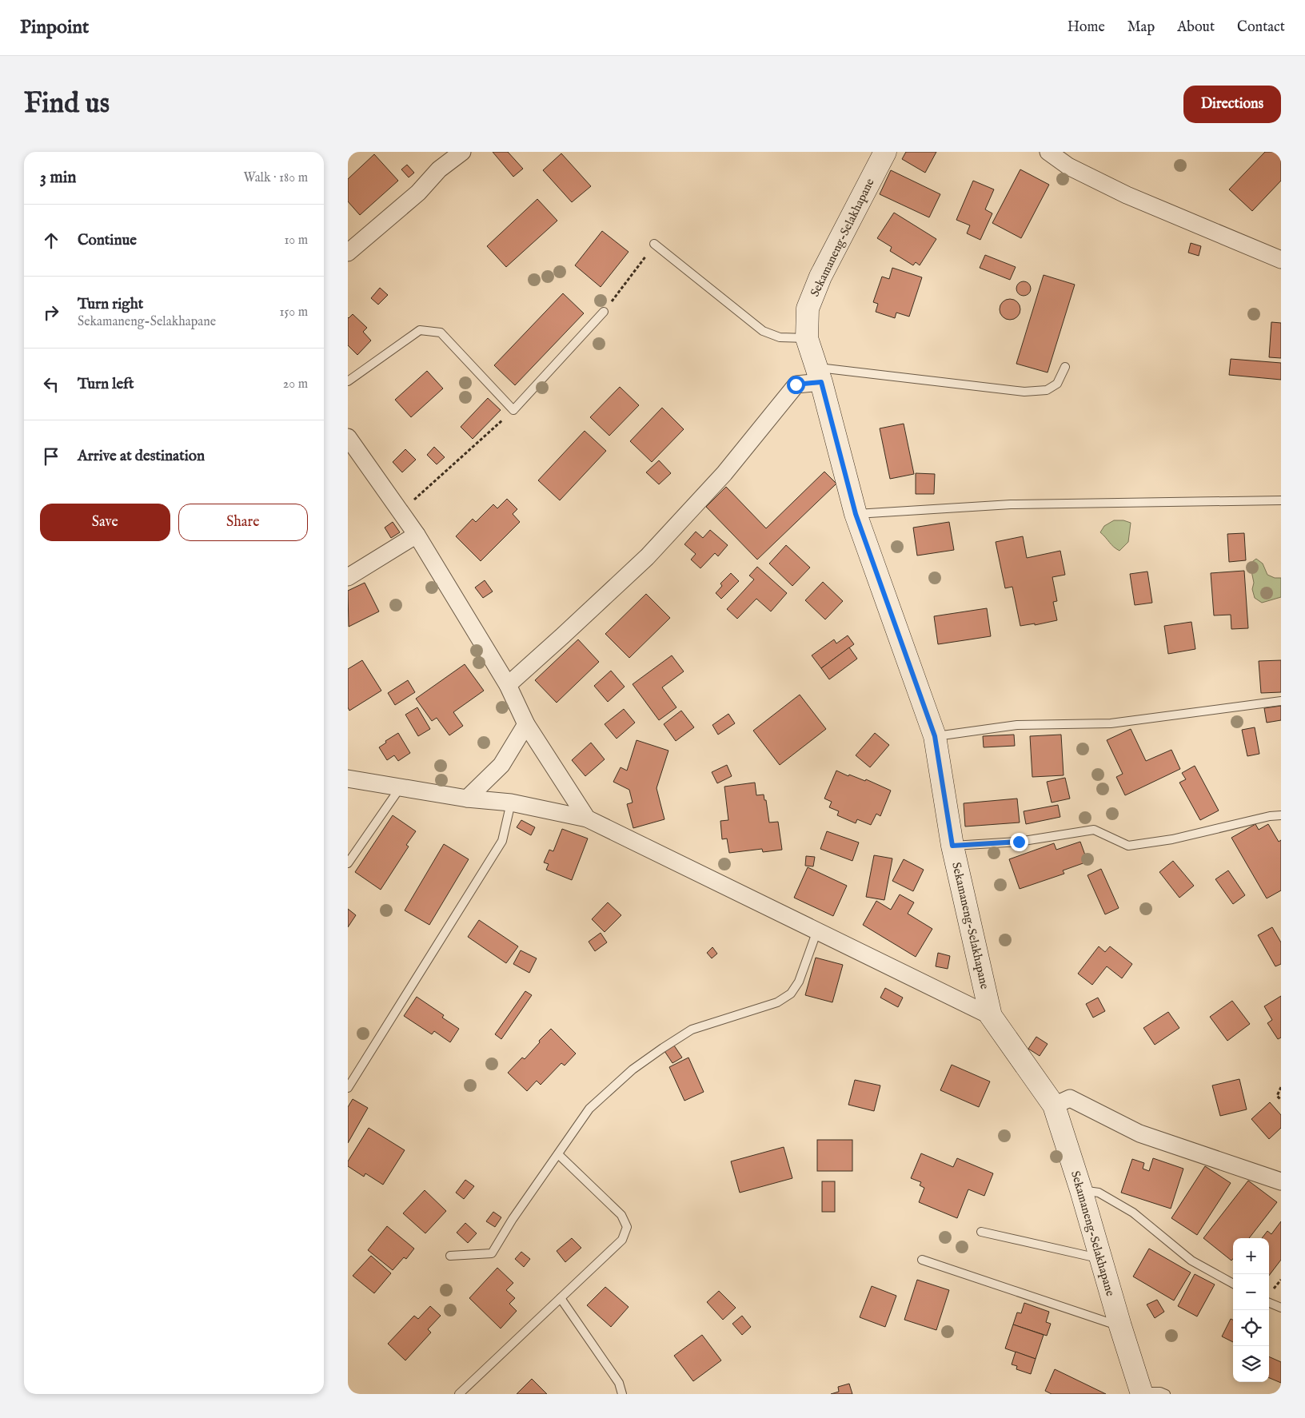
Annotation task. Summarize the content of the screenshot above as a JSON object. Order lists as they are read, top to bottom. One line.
{"streets":{"street":["Sekamaneng-Selakhapane"]},"page":{"header":"Pinpoint","nav":["Home","Map","About","Contact"],"buttons":["Directions",["Save","Share"]],"title":"Find us","heading":["3 min","Walk · 180 m"],"list":[["Continue","10 m"],["Turn right","Sekamaneng-Selakhapane","150 m"],["Turn left","20 m"],"Arrive at destination"],"map_buttons":["+","−"]}}
